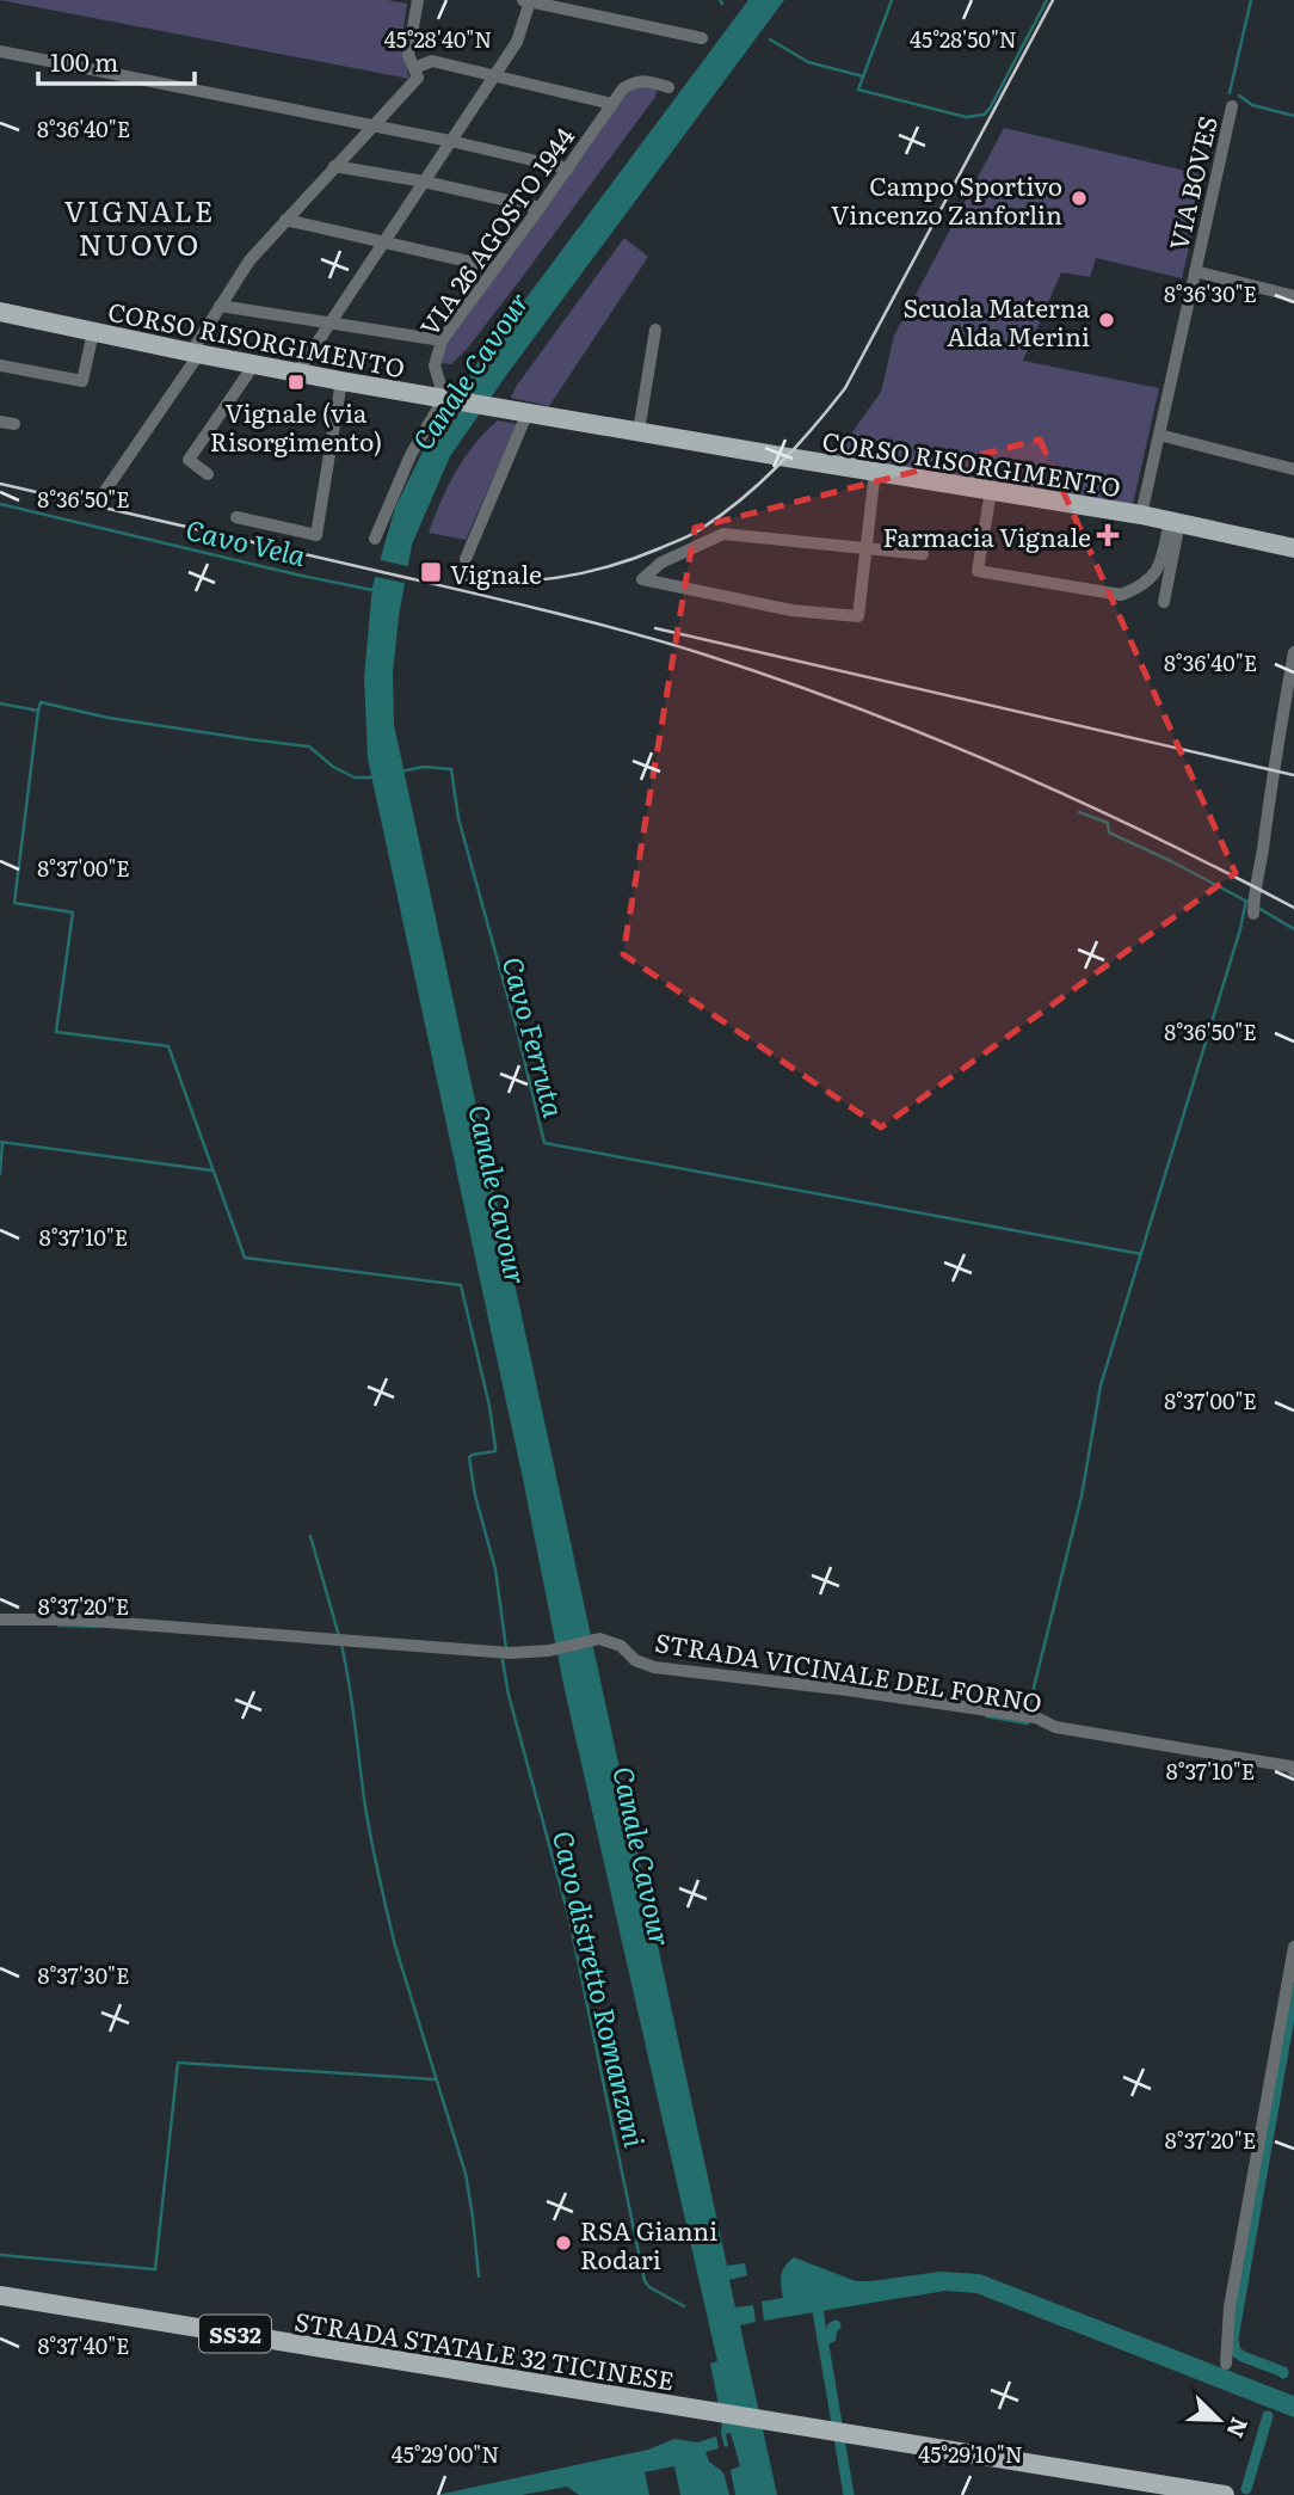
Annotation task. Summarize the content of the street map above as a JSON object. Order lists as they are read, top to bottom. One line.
{"streets":{"main road":["CORSO RISORGIMENTO","SS32","STRADA STATALE 32 TICINESE"],"street":["VIA BOVES","VIA 26 AGOSTO 1944","STRADA VICINALE DEL FORNO"]},"crossings":[["VIA BOVES","CORSO RISORGIMENTO"],["VIA 26 AGOSTO 1944","CORSO RISORGIMENTO"]],"districts":["VIGNALE NUOVO"],"water":["Canale Cavour","Cavo Vela","Cavo Ferruta","Cavo distretto Romanzani"],"places":{"other":["Campo Sportivo Vincenzo Zanforlin","Scuola Materna Alda Merini","RSA Gianni Rodari"],"transit":["Vignale (via Risorgimento)","Vignale"],"health":["Farmacia Vignale"]},"scale_bar":"100 m","north":"bottom right","coordinates":["45°28'40\"N","45°28'50\"N","8°36'40\"E","8°36'30\"E","8°36'50\"E","8°37'00\"E","8°37'10\"E","8°37'20\"E","8°37'30\"E","8°37'40\"E","45°29'00\"N","45°29'10\"N"]}
